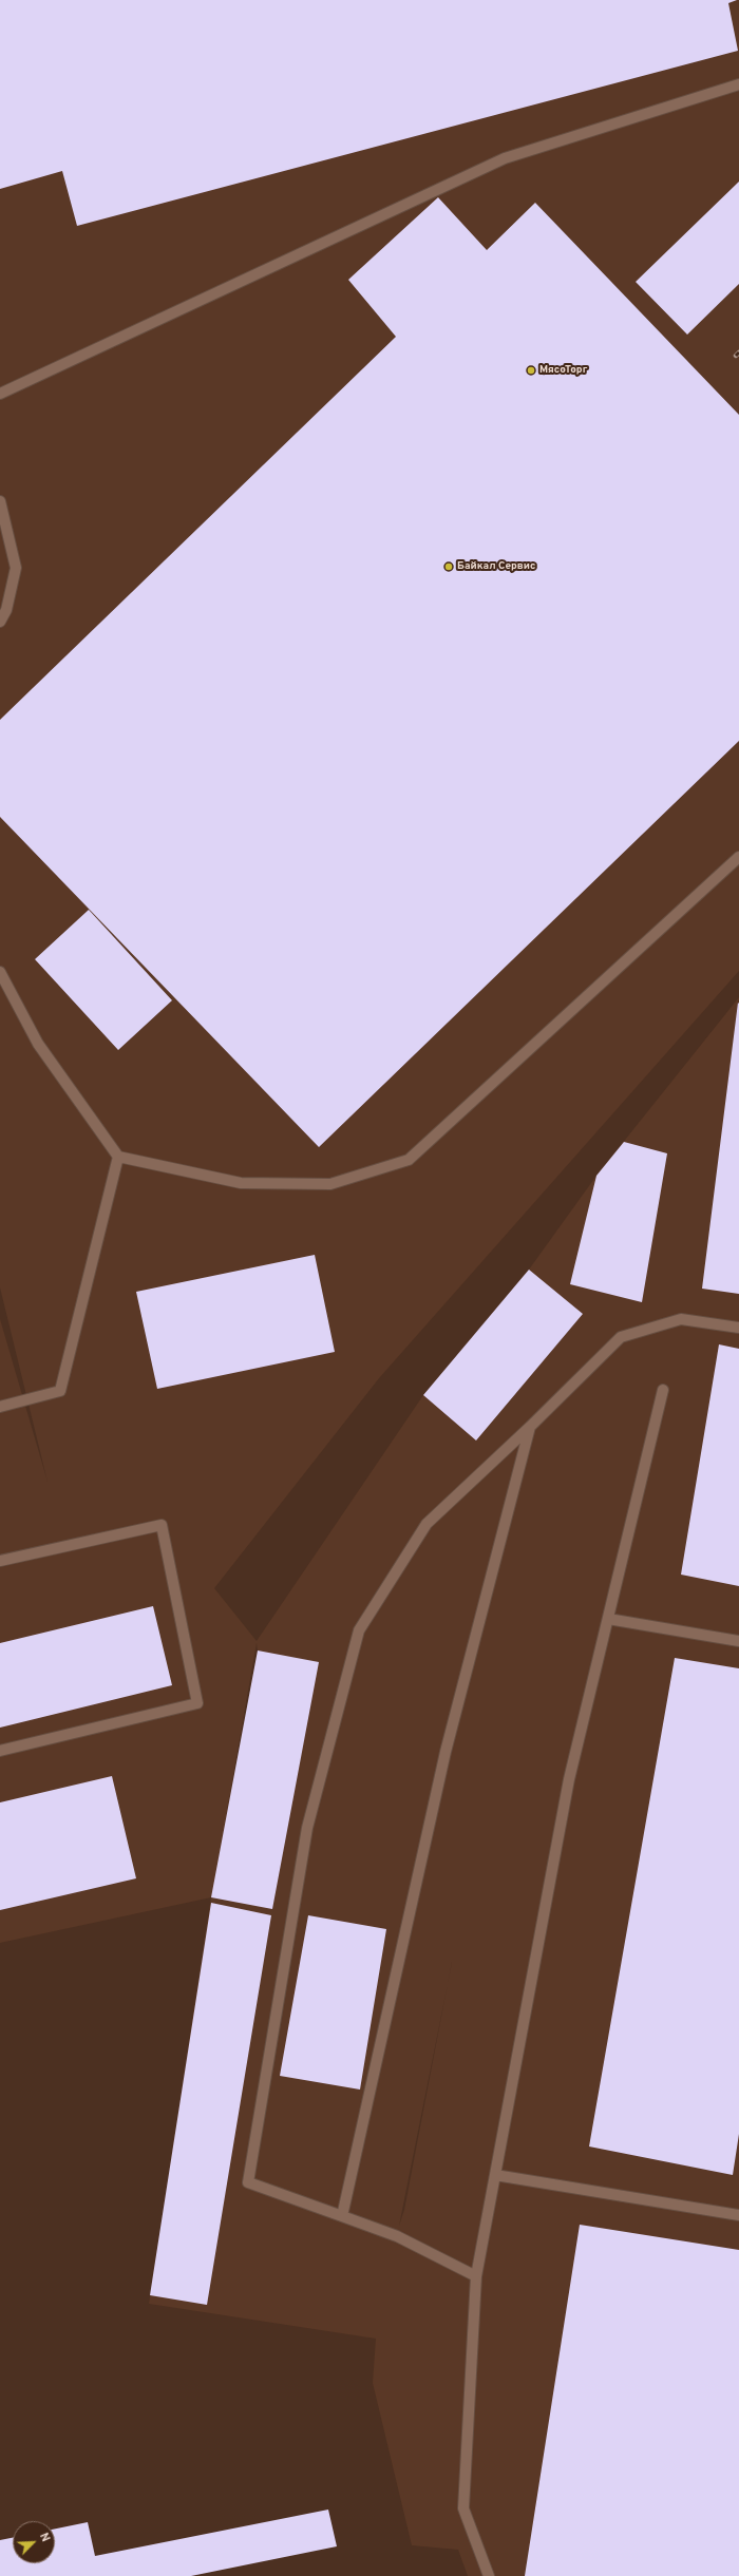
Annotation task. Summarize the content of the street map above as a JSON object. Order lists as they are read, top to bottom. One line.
{"places":["МясоТорг","Байкал Сервис"],"north":"top right"}
